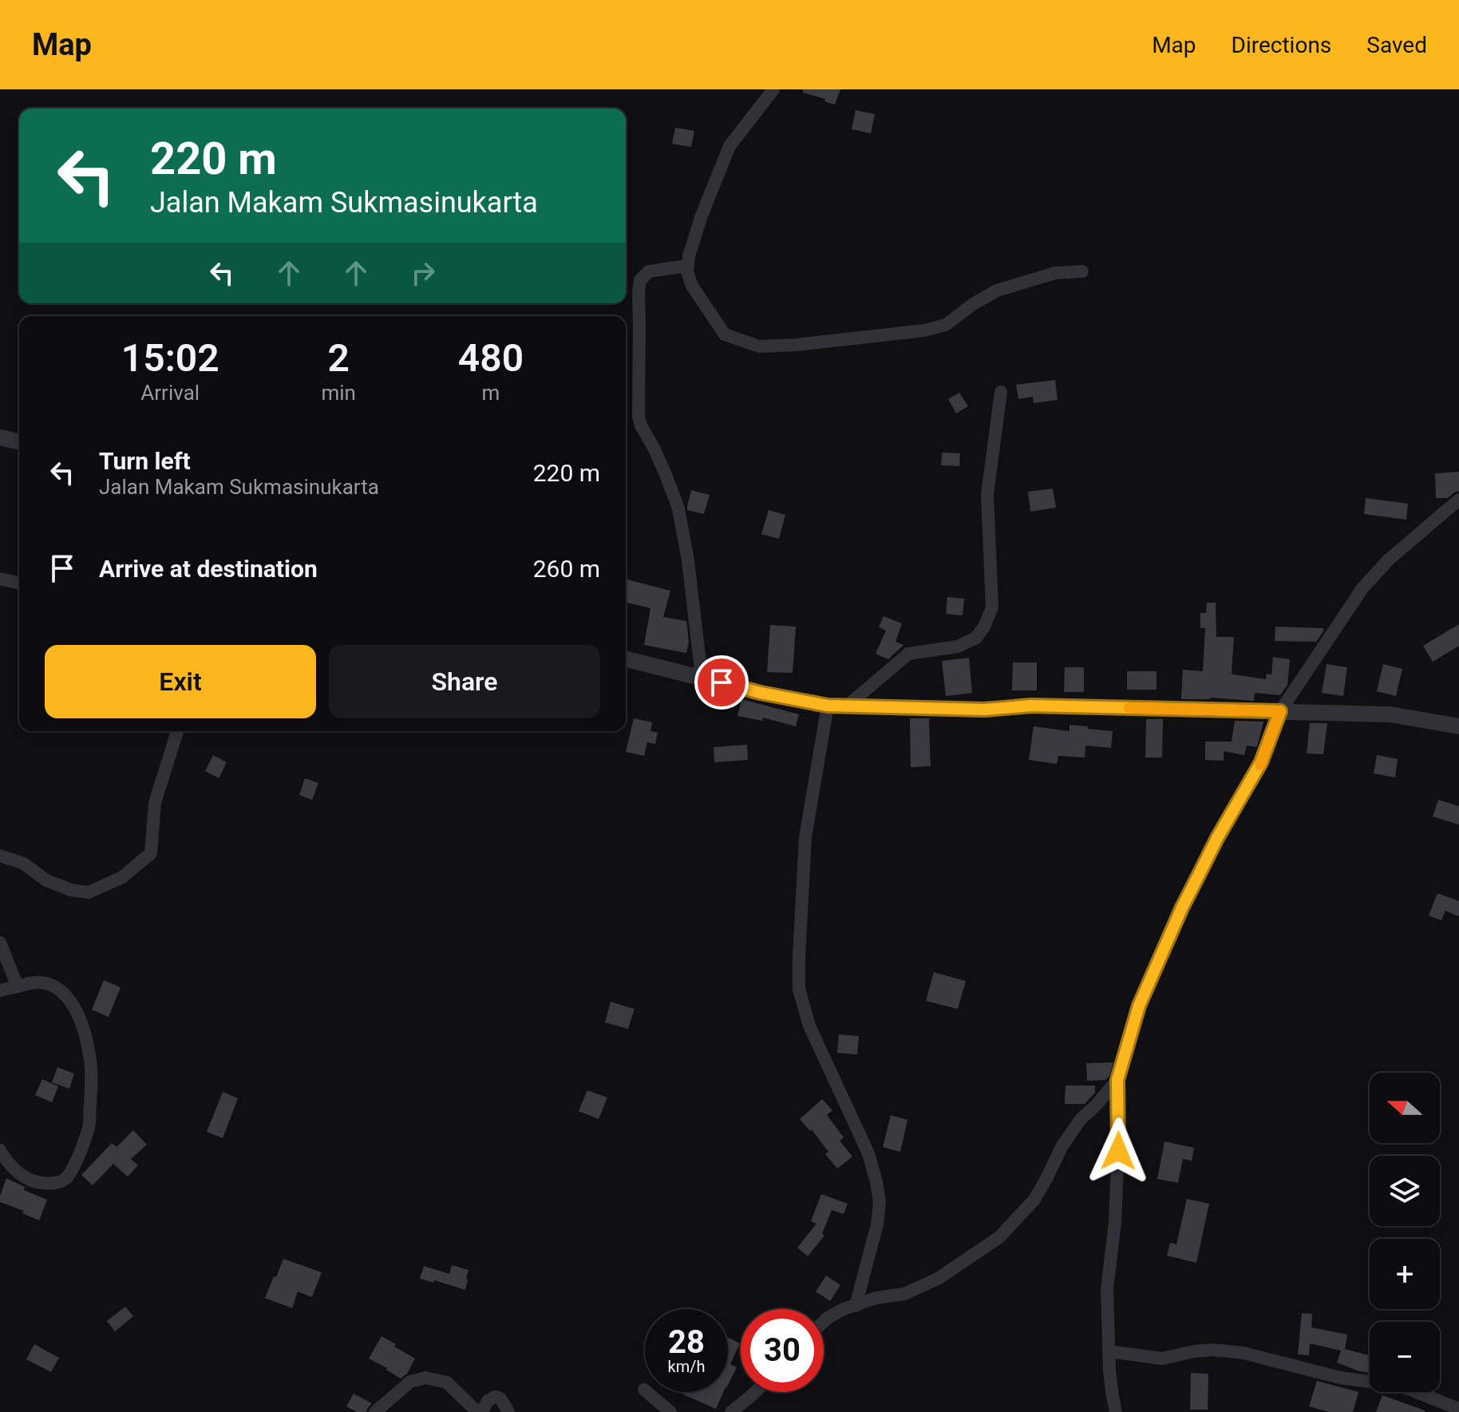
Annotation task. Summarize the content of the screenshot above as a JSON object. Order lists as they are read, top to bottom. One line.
{"north":"left","page":{"header":"Map","nav":["Map","Directions","Saved"],"turn":["220 m","Jalan Makam Sukmasinukarta"],"eta":["15:02","Arrival","2","min","480","m"],"list":[{"name":"Turn left","note":"Jalan Makam Sukmasinukarta","value":"220 m"},{"name":"Arrive at destination","value":"260 m"}],"buttons":["Exit","Share"],"map_buttons":["+","−"],"speed":"28 km/h","limit":"30"}}
